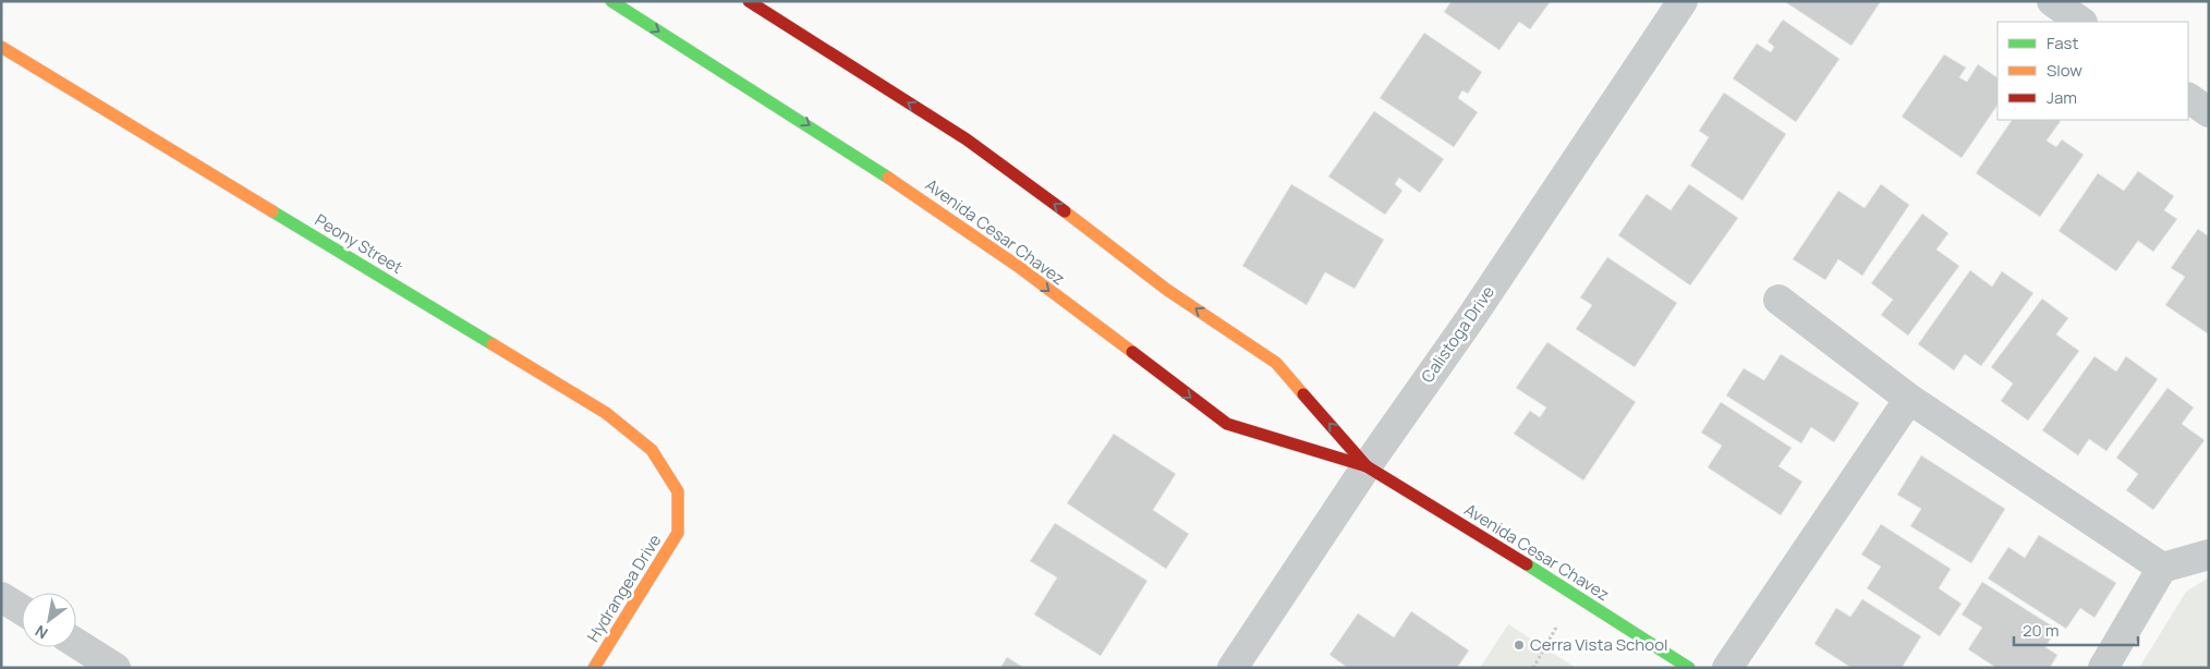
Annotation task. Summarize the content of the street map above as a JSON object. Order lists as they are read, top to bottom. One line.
{"streets":{"street":["Avenida Cesar Chavez","Peony Street","Calistoga Drive","Hydrangea Drive"]},"crossings":[["Avenida Cesar Chavez","Calistoga Drive"],["Peony Street","Hydrangea Drive"]],"places":["Cerra Vista School"],"legend":["Fast","Slow","Jam"],"scale_bar":"20 m","north":"bottom left"}
